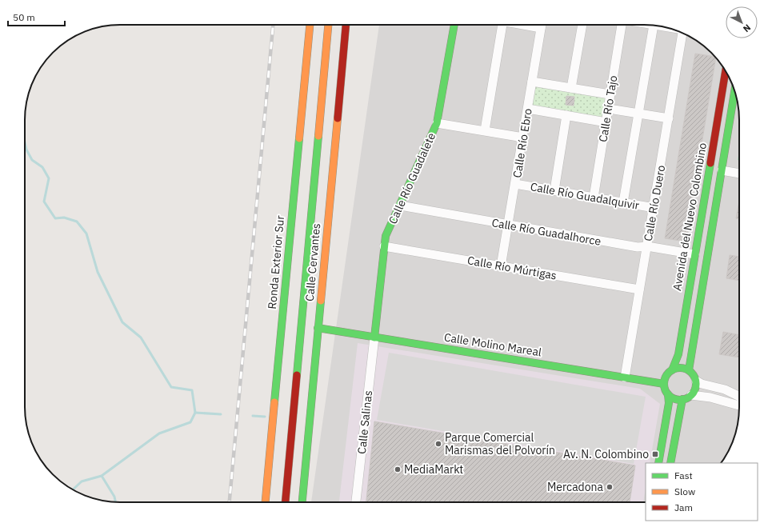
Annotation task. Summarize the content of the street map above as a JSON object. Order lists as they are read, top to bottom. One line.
{"streets":{"main road":["Calle Río Guadalete","Avenida del Nuevo Colombino","Ronda Exterior Sur","Calle Cervantes","Calle Molino Mareal"],"street":["Calle Río Tajo","Calle Río Ebro","Calle Río Guadalquivir","Calle Río Duero","Calle Río Guadalhorce","Calle Río Múrtigas","Calle Salinas"]},"crossings":[["Calle Río Tajo","Calle Río Guadalquivir"],["Calle Río Ebro","Calle Río Guadalquivir"],["Calle Río Ebro","Calle Río Guadalhorce"],["Calle Río Ebro","Calle Río Múrtigas"],["Calle Río Guadalete","Calle Río Guadalhorce"],["Calle Río Guadalete","Calle Río Múrtigas"],["Calle Río Guadalete","Calle Molino Mareal"],["Calle Río Guadalete","Calle Salinas"],["Calle Río Guadalquivir","Calle Río Duero"],["Calle Río Duero","Calle Río Guadalhorce"],["Calle Río Duero","Calle Río Múrtigas"],["Calle Río Duero","Calle Molino Mareal"],["Avenida del Nuevo Colombino","Calle Río Guadalhorce"],["Avenida del Nuevo Colombino","Calle Molino Mareal"],["Calle Cervantes","Calle Molino Mareal"],["Calle Molino Mareal","Calle Salinas"]],"places":{"other":["Parque Comercial Marismas del Polvorín","MediaMarkt","Mercadona"],"transit":["Av. N. Colombino"]},"legend":["Fast","Slow","Jam"],"scale_bar":"50 m","north":"bottom right"}
